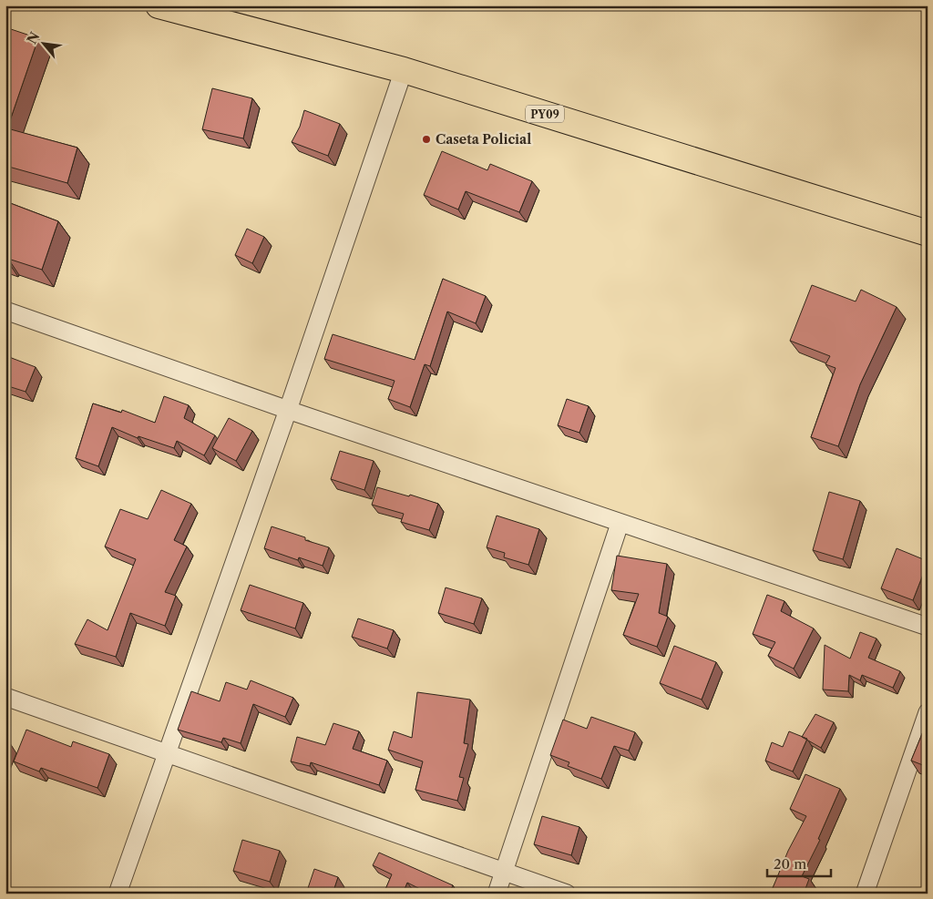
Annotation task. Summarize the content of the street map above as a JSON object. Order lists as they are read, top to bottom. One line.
{"streets":{"highway":["PY09"]},"places":["Caseta Policial"],"scale_bar":"20 m","north":"top left"}
